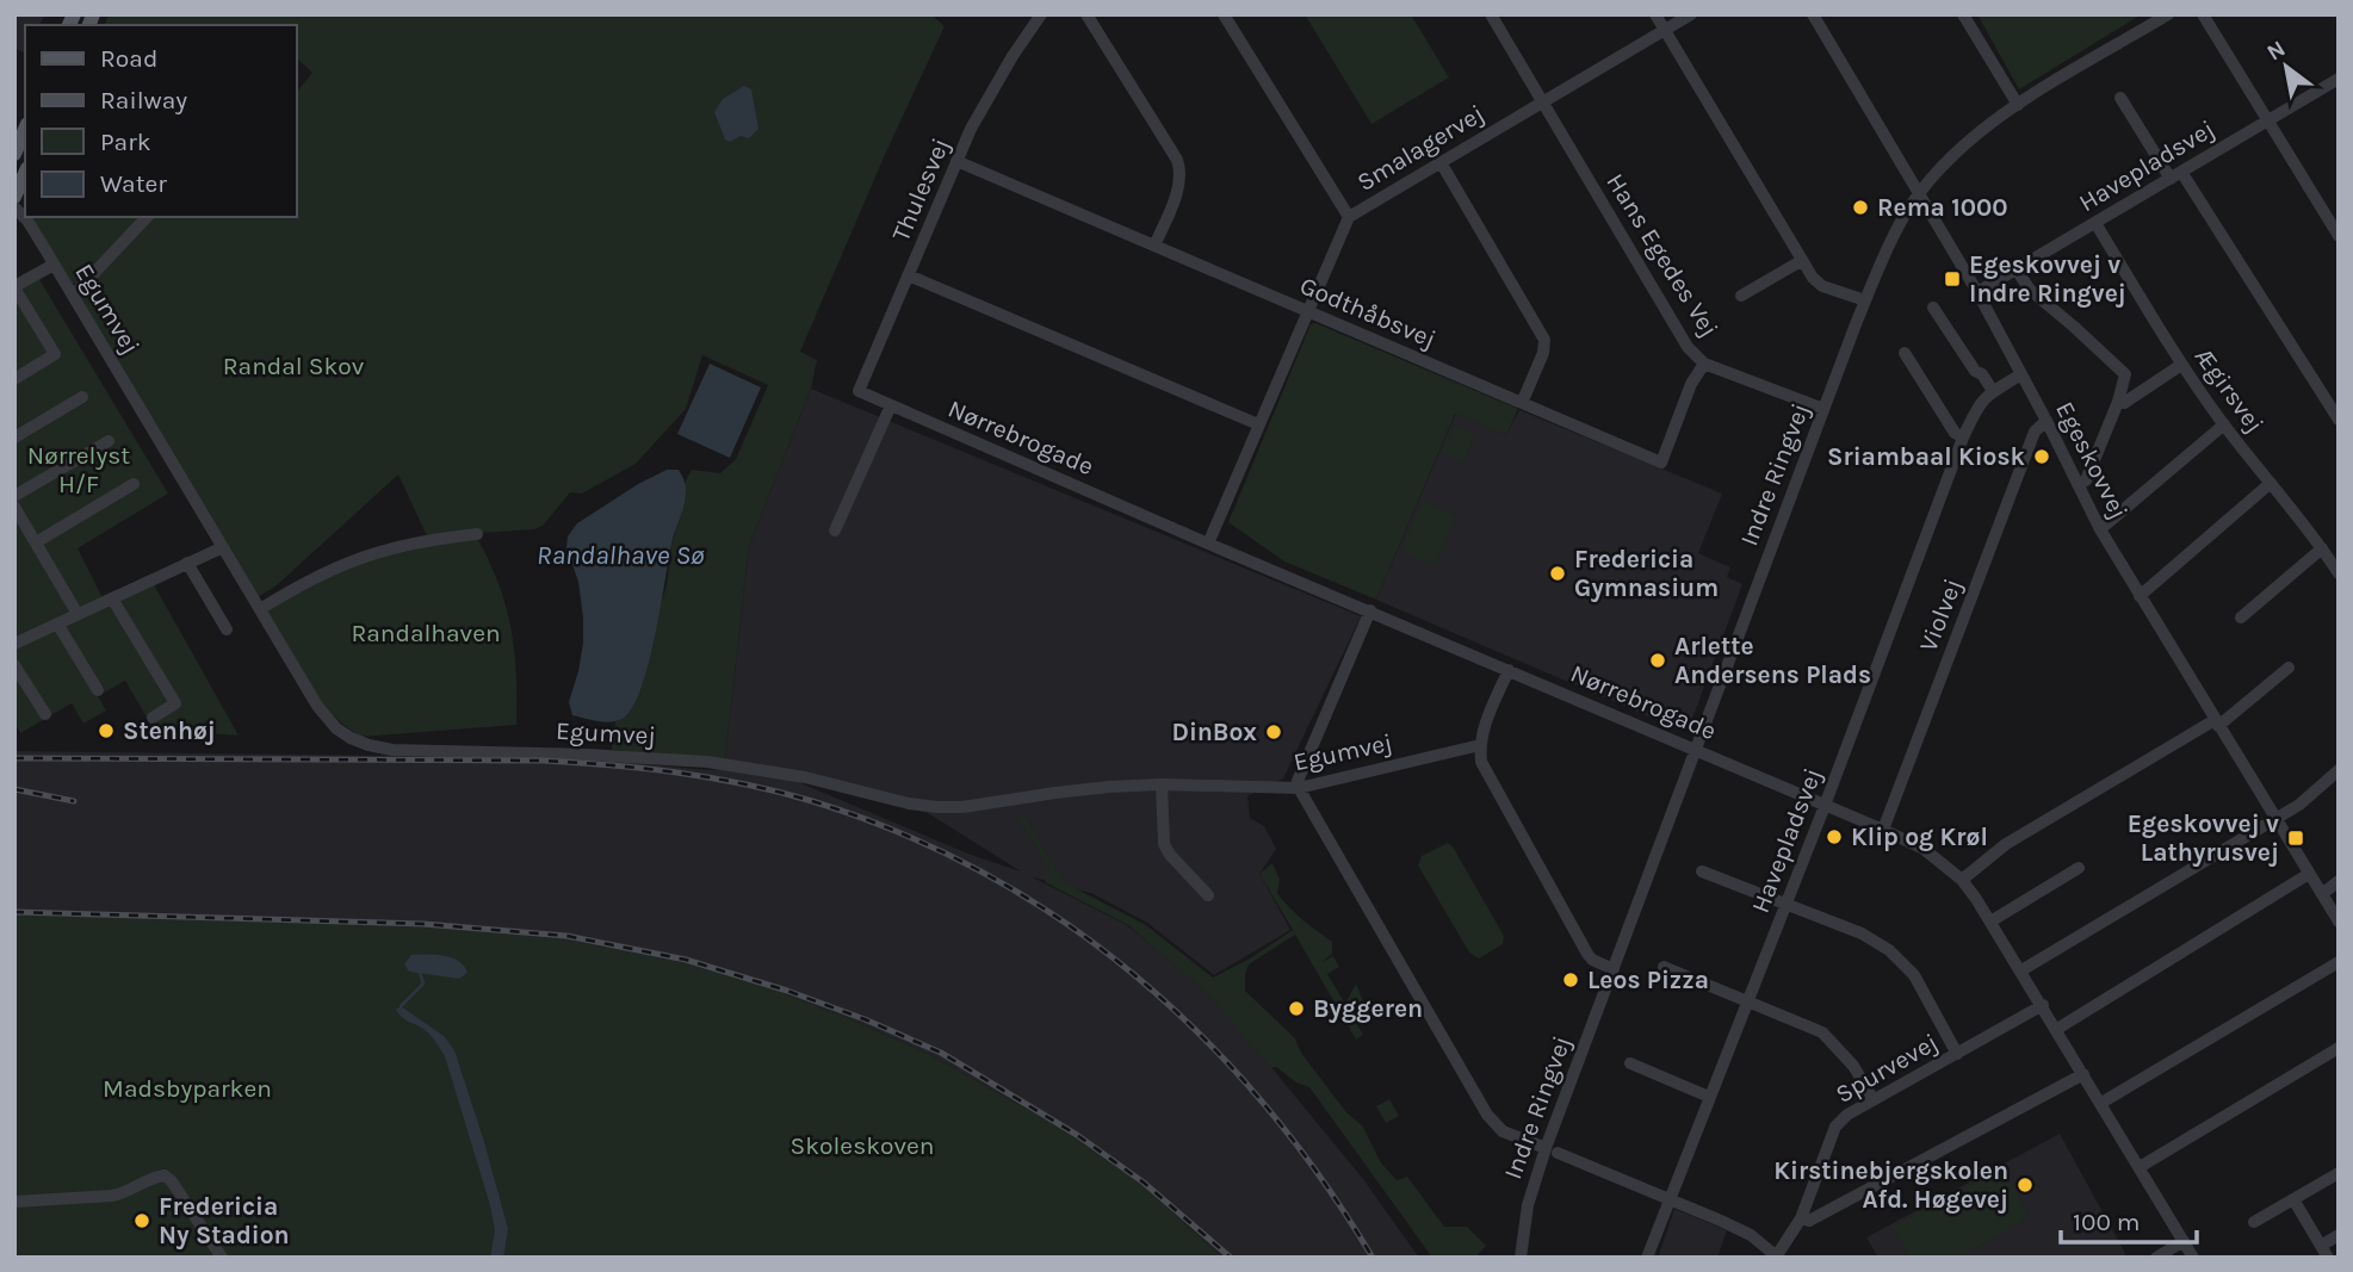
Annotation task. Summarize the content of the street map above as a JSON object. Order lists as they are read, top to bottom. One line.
{"streets":{"street":["Smalagervej","Havepladsvej","Thulesvej","Hans Egedes Vej","Egumvej","Godthåbsvej","Ægirsvej","Nørrebrogade","Egeskovvej","Indre Ringvej","Violvej","Spurvevej"]},"crossings":[["Smalagervej","Hans Egedes Vej"],["Smalagervej","Godthåbsvej"],["Smalagervej","Nørrebrogade"],["Havepladsvej","Ægirsvej"],["Havepladsvej","Nørrebrogade"],["Havepladsvej","Egeskovvej"],["Thulesvej","Godthåbsvej"],["Thulesvej","Nørrebrogade"],["Hans Egedes Vej","Godthåbsvej"],["Hans Egedes Vej","Indre Ringvej"],["Nørrebrogade","Indre Ringvej"],["Nørrebrogade","Violvej"],["Nørrebrogade","Spurvevej"],["Egeskovvej","Indre Ringvej"],["Egeskovvej","Violvej"]],"water":["Randalhave Sø"],"parks":["Randal Skov","Nørrelyst H/F","Randalhaven","Madsbyparken","Skoleskoven"],"places":{"other":["Rema 1000","Sriambaal Kiosk","Fredericia Gymnasium","Arlette Andersens Plads","Stenhøj","DinBox","Klip og Krøl","Leos Pizza","Byggeren","Kirstinebjergskolen Afd. Høgevej","Fredericia Ny Stadion"],"transit":["Egeskovvej v Indre Ringvej","Egeskovvej v Lathyrusvej"]},"legend":["Road","Railway","Park","Water"],"scale_bar":"100 m","north":"top left"}
